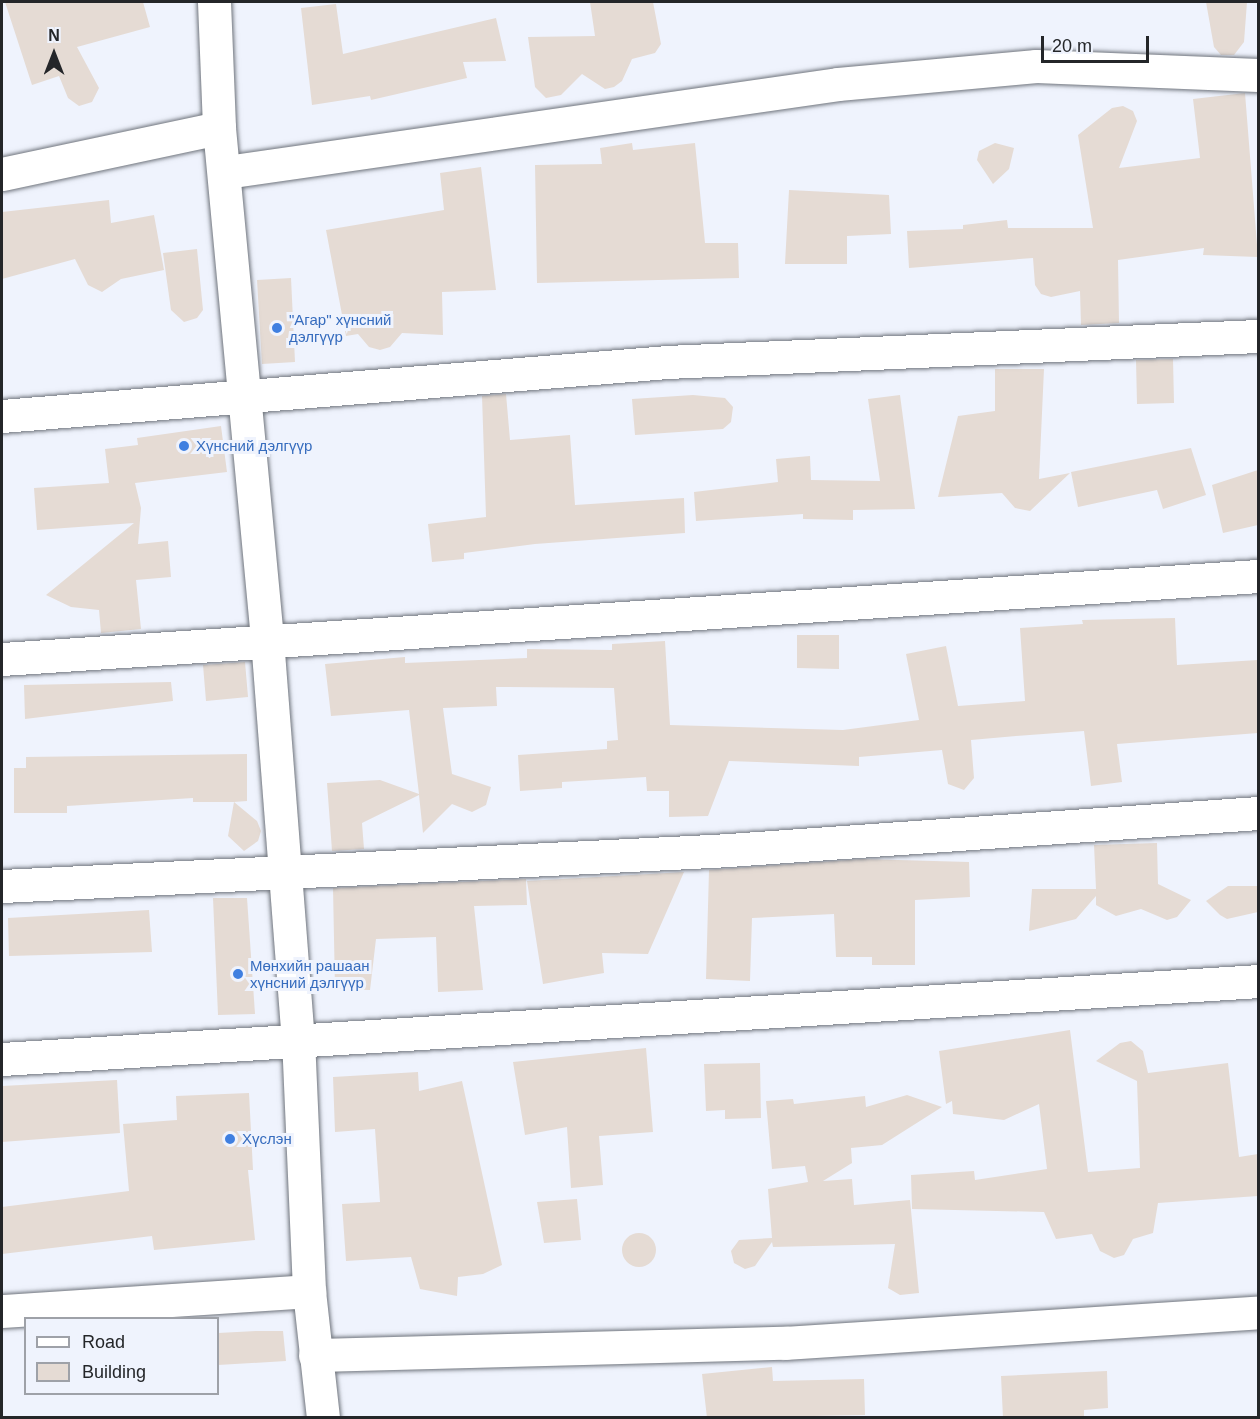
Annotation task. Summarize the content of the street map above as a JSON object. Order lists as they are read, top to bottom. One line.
{"places":["\"Агар\" хүнсний дэлгүүр","Хүнсний дэлгүүр","Мөнхийн рашаан хүнсний дэлгүүр","Хүслэн"],"legend":["Road","Building"],"scale_bar":"20 m","north":"top"}
